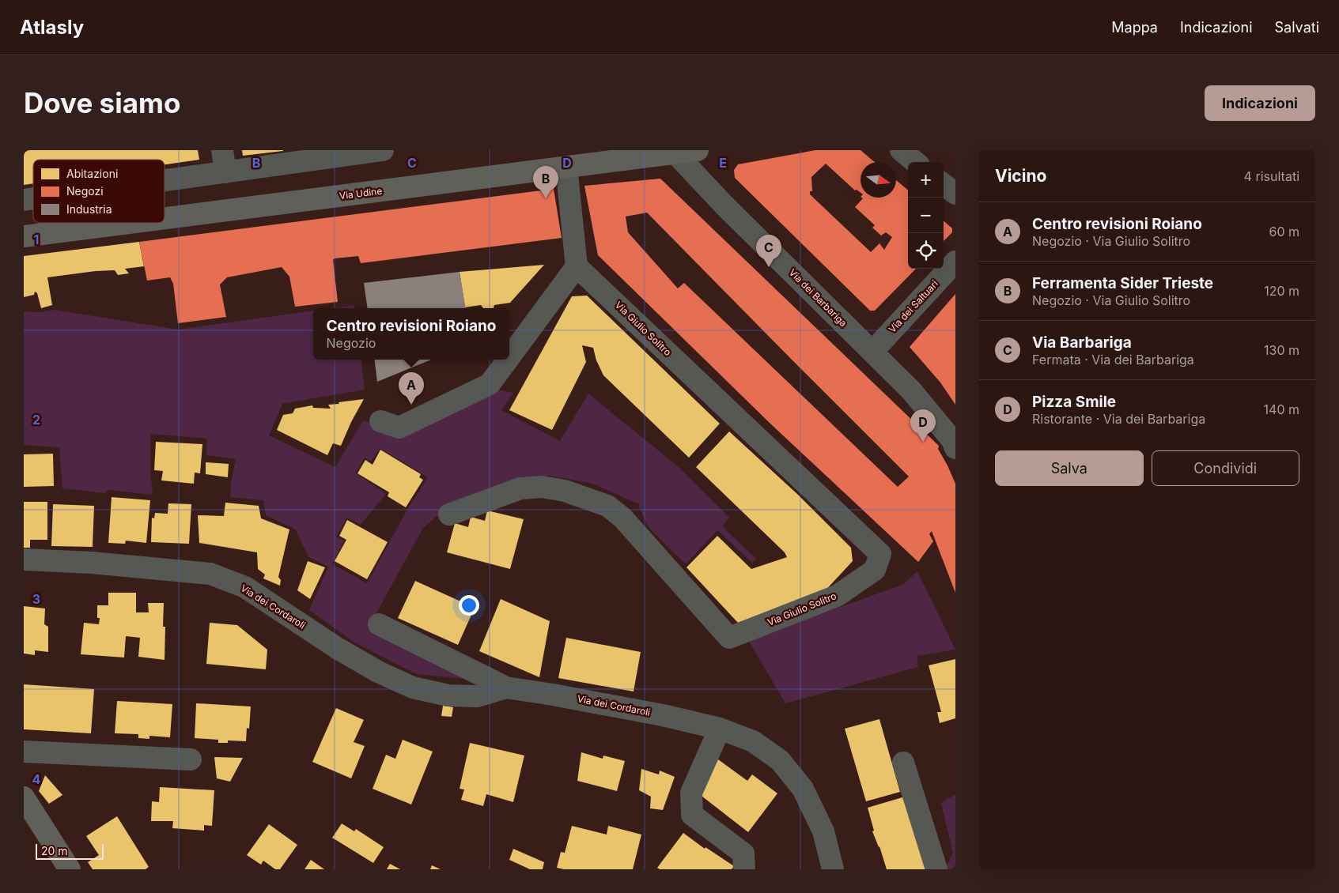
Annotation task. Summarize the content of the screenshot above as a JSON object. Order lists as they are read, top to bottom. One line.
{"streets":{"main road":["Via Udine"],"street":["Via dei Barbariga","Via dei Saltuari","Via Giulio Solitro","Via dei Cordaroli"]},"crossings":[["Via Udine","Via dei Barbariga"],["Via dei Barbariga","Via dei Saltuari"]],"legend":["Abitazioni","Negozi","Industria"],"scale_bar":"20 m","north":"right","page":{"header":"Atlasly","nav":["Mappa","Indicazioni","Salvati"],"buttons":["Indicazioni",["Salva","Condividi"]],"title":"Dove siamo","heading":["Vicino","4 risultati"],"map_buttons":["+","−"],"pins":["B","C","A","D"],"list":[{"mark":"A","name":"Centro revisioni Roiano","note":"Negozio · Via Giulio Solitro","value":"60 m"},{"mark":"B","name":"Ferramenta Sider Trieste","note":"Negozio · Via Giulio Solitro","value":"120 m"},{"mark":"C","name":"Via Barbariga","note":"Fermata · Via dei Barbariga","value":"130 m"},{"mark":"D","name":"Pizza Smile","note":"Ristorante · Via dei Barbariga","value":"140 m"}],"popup":["Centro revisioni Roiano","Negozio"],"scale":"20 m"},"grid":{"columns":["B","C","D","E"],"rows":["1","2","3","4"]}}
